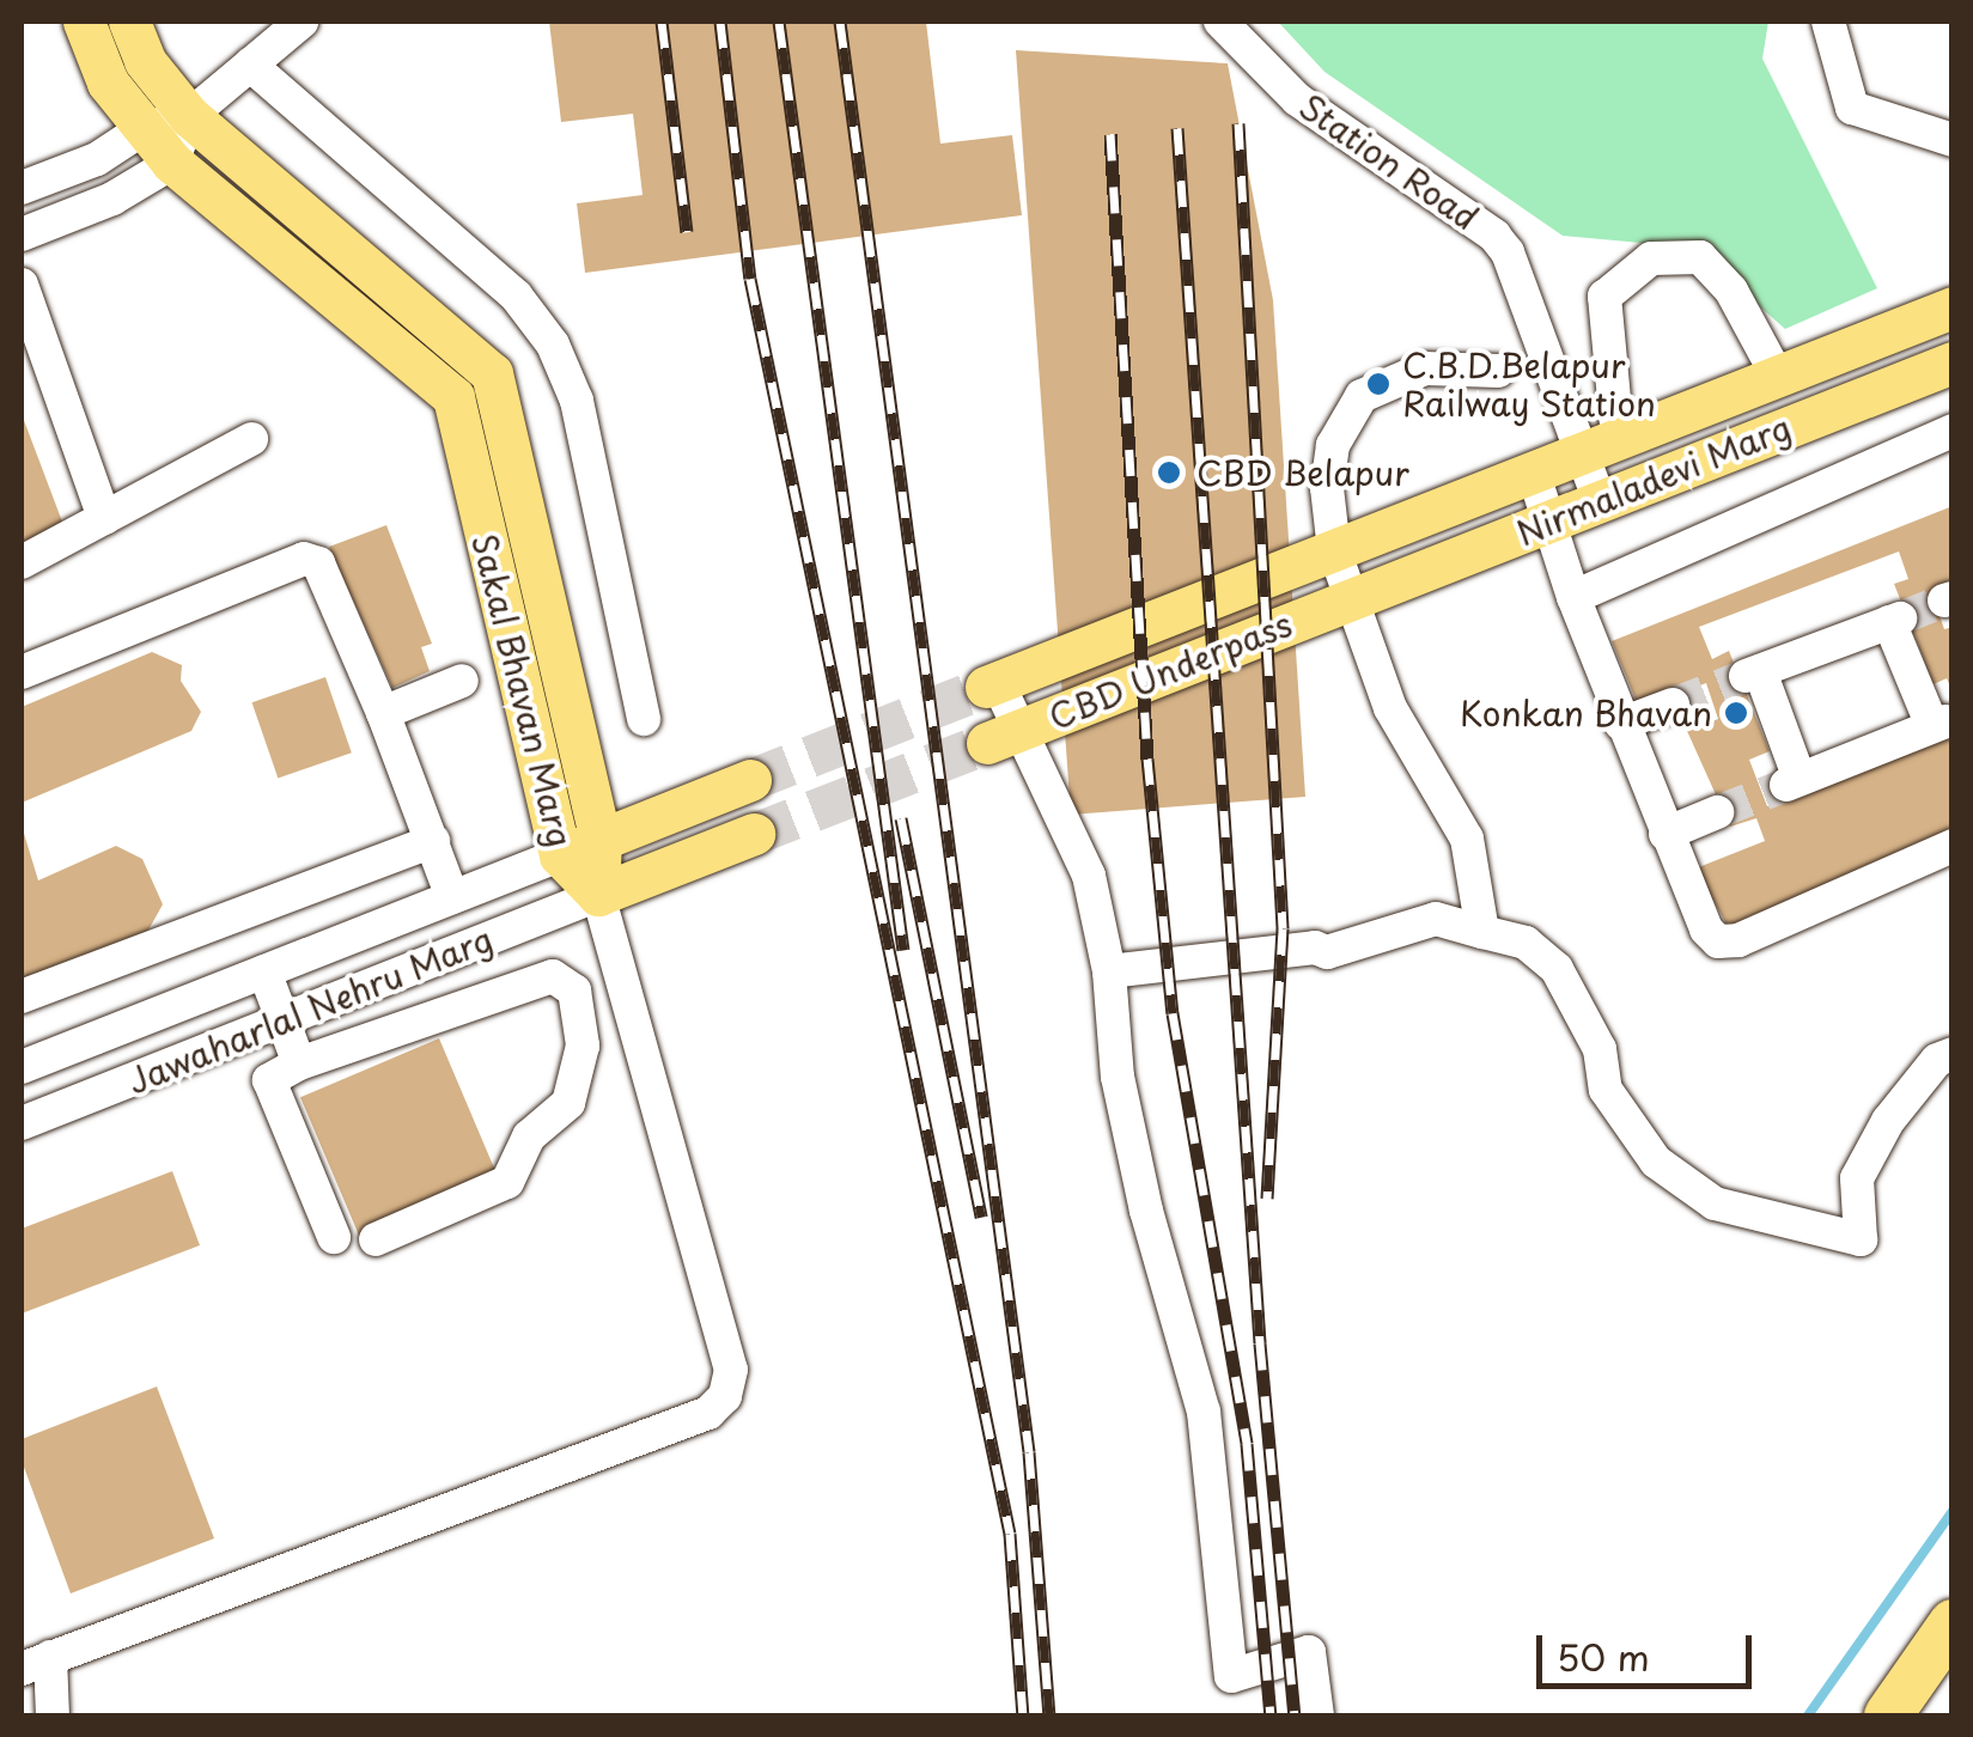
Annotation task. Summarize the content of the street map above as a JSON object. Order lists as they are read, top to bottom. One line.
{"streets":{"main road":["Nirmaladevi Marg","CBD Underpass","Sakal Bhavan Marg"],"street":["Station Road","Jawaharlal Nehru Marg"]},"crossings":[["Station Road","Nirmaladevi Marg"],["Nirmaladevi Marg","CBD Underpass"],["Sakal Bhavan Marg","Jawaharlal Nehru Marg"]],"places":["C.B.D.Belapur Railway Station","CBD Belapur","Konkan Bhavan"],"scale_bar":"50 m"}
